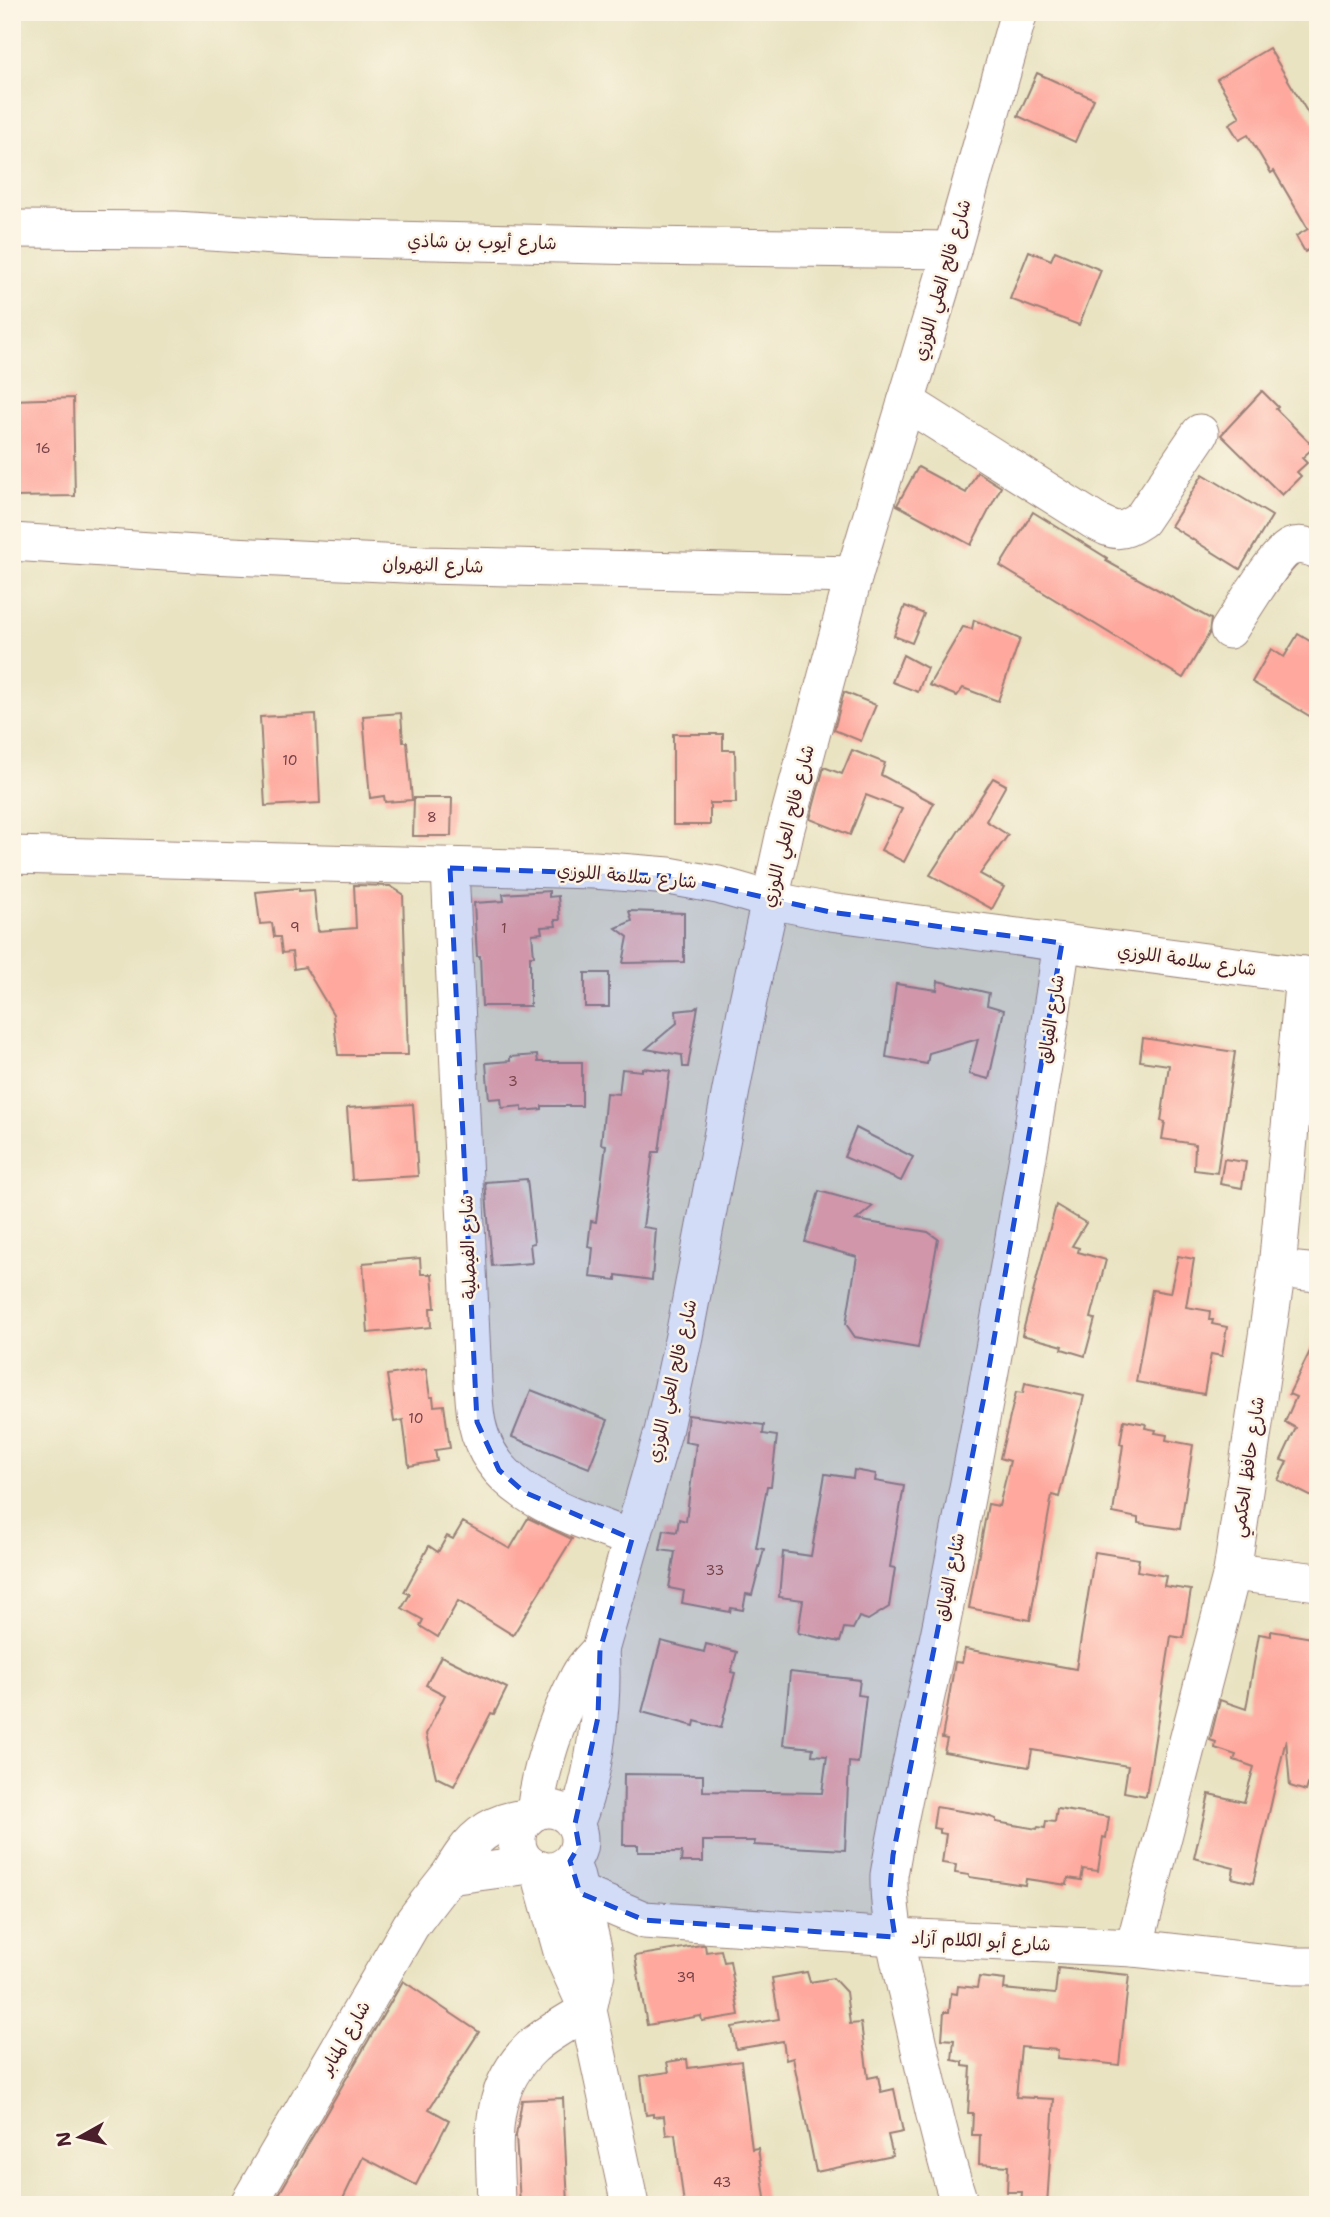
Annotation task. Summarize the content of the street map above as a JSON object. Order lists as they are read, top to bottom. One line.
{"streets":{"street":["شارع أيوب بن شاذي","شارع فالح العلي اللوزي","شارع النهروان","شارع سلامة اللوزي","شارع الفيالق","شارع الفيصلية","شارع حافظ الحكمي","شارع أبو الكلام آزاد","شارع المنابر"]},"crossings":[["شارع أيوب بن شاذي","شارع فالح العلي اللوزي"],["شارع فالح العلي اللوزي","شارع النهروان"],["شارع فالح العلي اللوزي","شارع سلامة اللوزي"],["شارع فالح العلي اللوزي","شارع الفيصلية"],["شارع فالح العلي اللوزي","شارع أبو الكلام آزاد"],["شارع فالح العلي اللوزي","شارع المنابر"],["شارع سلامة اللوزي","شارع الفيالق"],["شارع سلامة اللوزي","شارع الفيصلية"],["شارع سلامة اللوزي","شارع حافظ الحكمي"],["شارع الفيالق","شارع أبو الكلام آزاد"],["شارع حافظ الحكمي","شارع أبو الكلام آزاد"],["شارع أبو الكلام آزاد","شارع المنابر"]],"house_numbers":["16","10","8","9","1","3","10","33","39","43"],"north":"left"}
